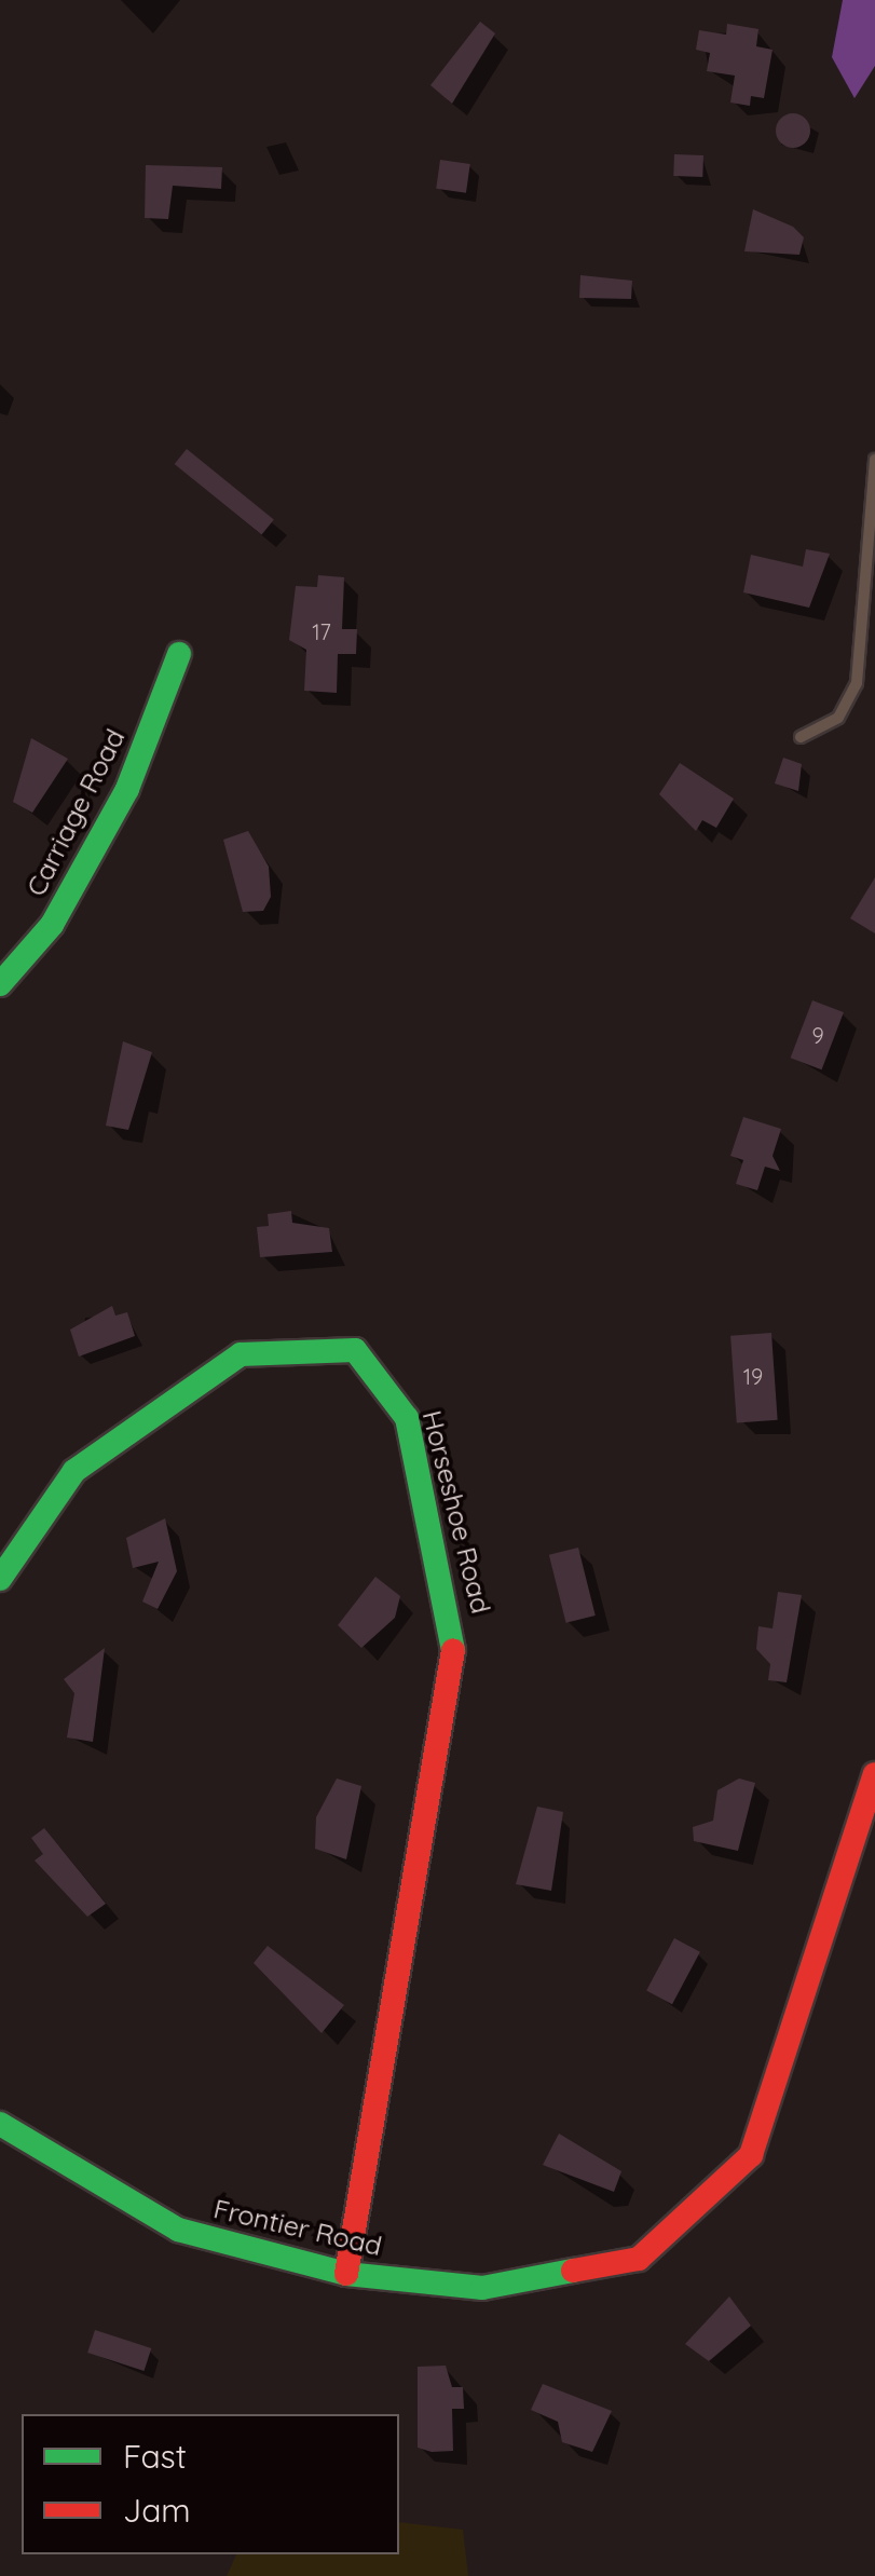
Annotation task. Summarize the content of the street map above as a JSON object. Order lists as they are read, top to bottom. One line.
{"streets":{"street":["Carriage Road","Horseshoe Road","Frontier Road"]},"crossings":[["Horseshoe Road","Frontier Road"]],"house_numbers":["17","9","19"],"legend":["Fast","Jam"]}
